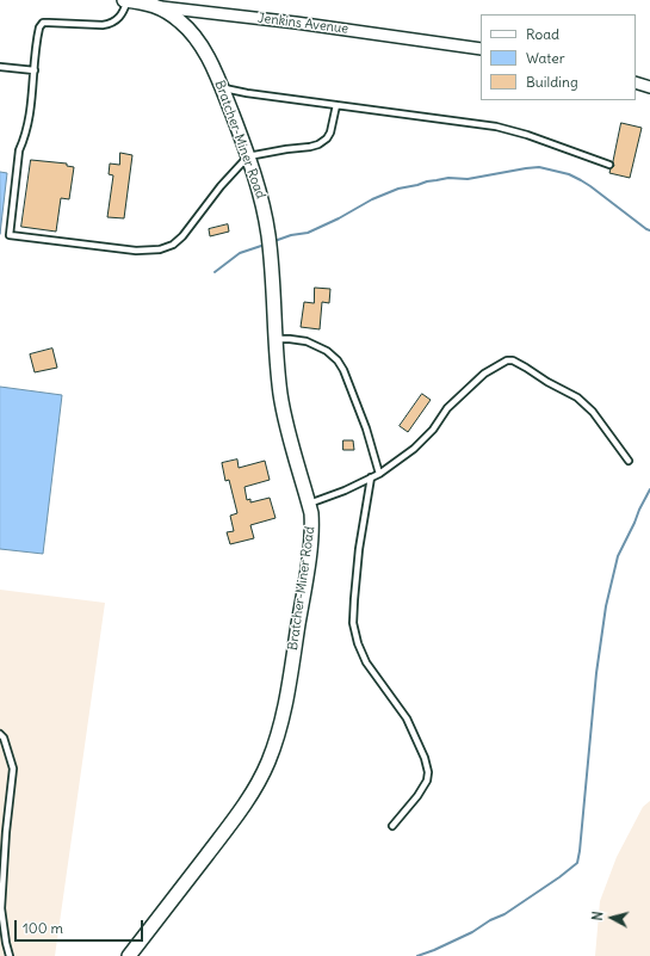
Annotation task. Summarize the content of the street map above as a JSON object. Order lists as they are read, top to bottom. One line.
{"streets":{"street":["Jenkins Avenue","Bratcher-Miner Road"]},"crossings":[["Jenkins Avenue","Bratcher-Miner Road"]],"legend":["Road","Water","Building"],"scale_bar":"100 m","north":"left"}
